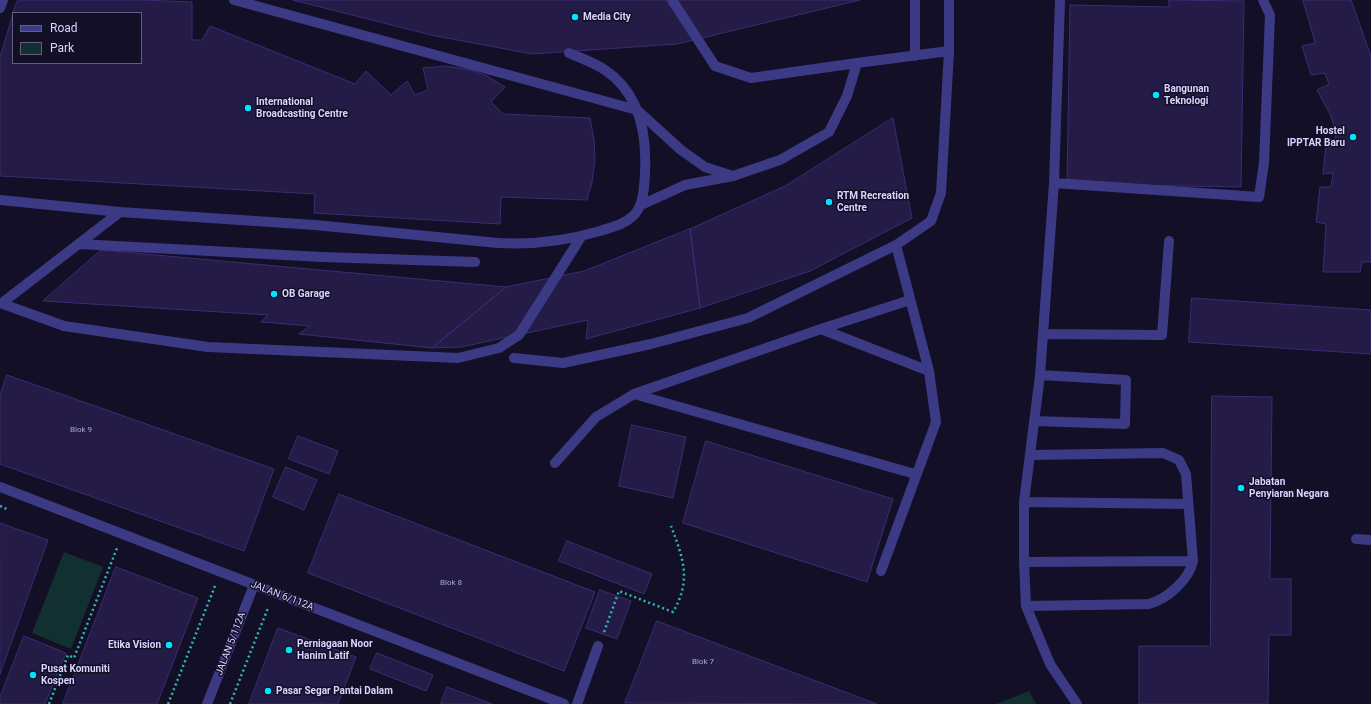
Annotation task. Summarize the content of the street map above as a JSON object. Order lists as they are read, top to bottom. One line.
{"streets":{"street":["JALAN 6/112A","JALAN 5/112A"]},"crossings":[["JALAN 6/112A","JALAN 5/112A"]],"places":["Media City","Bangunan Teknologi","International Broadcasting Centre","Hostel IPPTAR Baru","RTM Recreation Centre","OB Garage","Jabatan Penyiaran Negara","Etika Vision","Perniagaan Noor Hanim Latif","Pusat Komuniti Kospen","Pasar Segar Pantai Dalam"],"house_numbers":["Blok 9","Blok 8","Blok 7"],"legend":["Road","Park"]}
